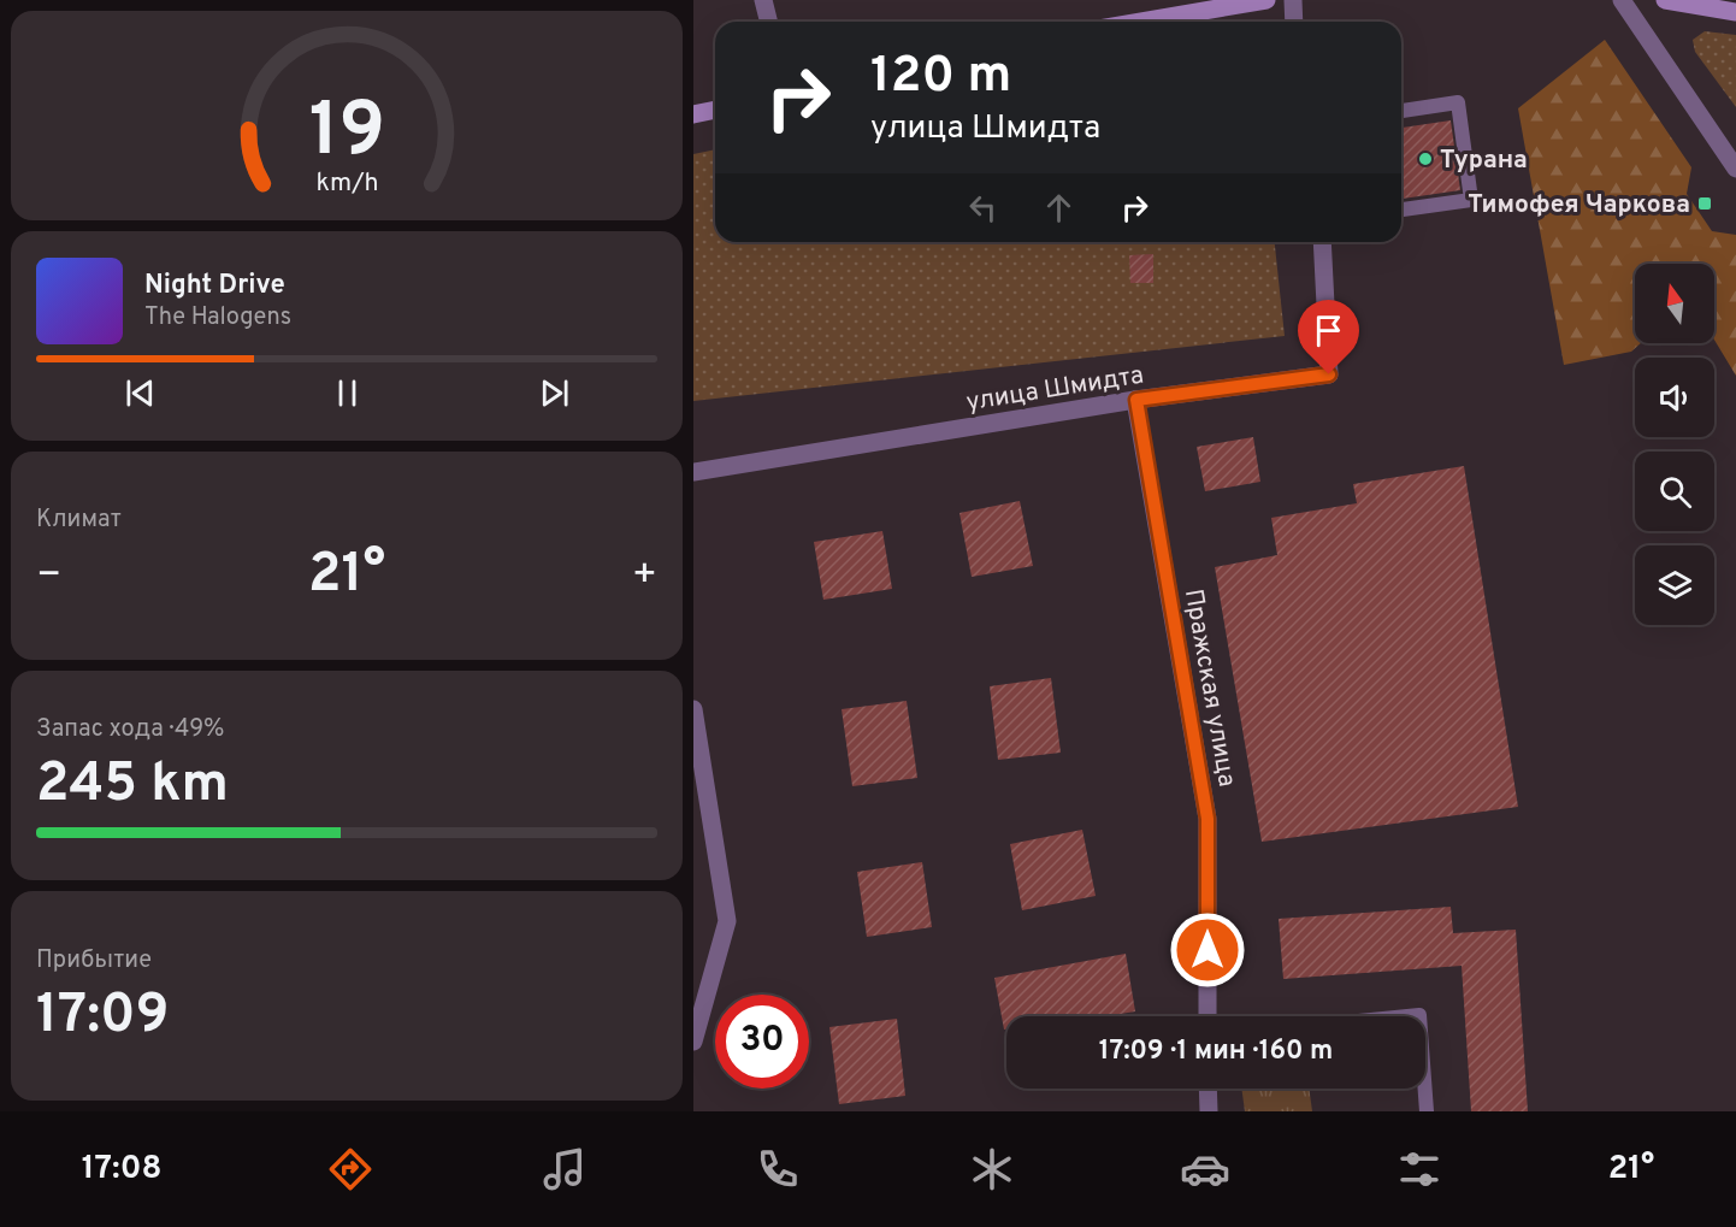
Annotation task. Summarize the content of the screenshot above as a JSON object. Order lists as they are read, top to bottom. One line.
{"streets":{"street":["улица Шмидта","Пражская улица"]},"crossings":[["улица Шмидта","Пражская улица"]],"places":{"other":["Турана"],"transit":["Тимофея Чаркова"]},"north":"top","page":{"turn":["120 m","улица Шмидта"],"song":["Night Drive","The Halogens"],"tile":["Климат",["Запас хода · 49%","245 km"],["Прибытие","17:09"]],"heat":["−","21°","+"],"limit":"30","trip":"17:09 · 1 мин · 160 m","tabs":["17:08","21°"],"gauge":["19","km/h"]}}
